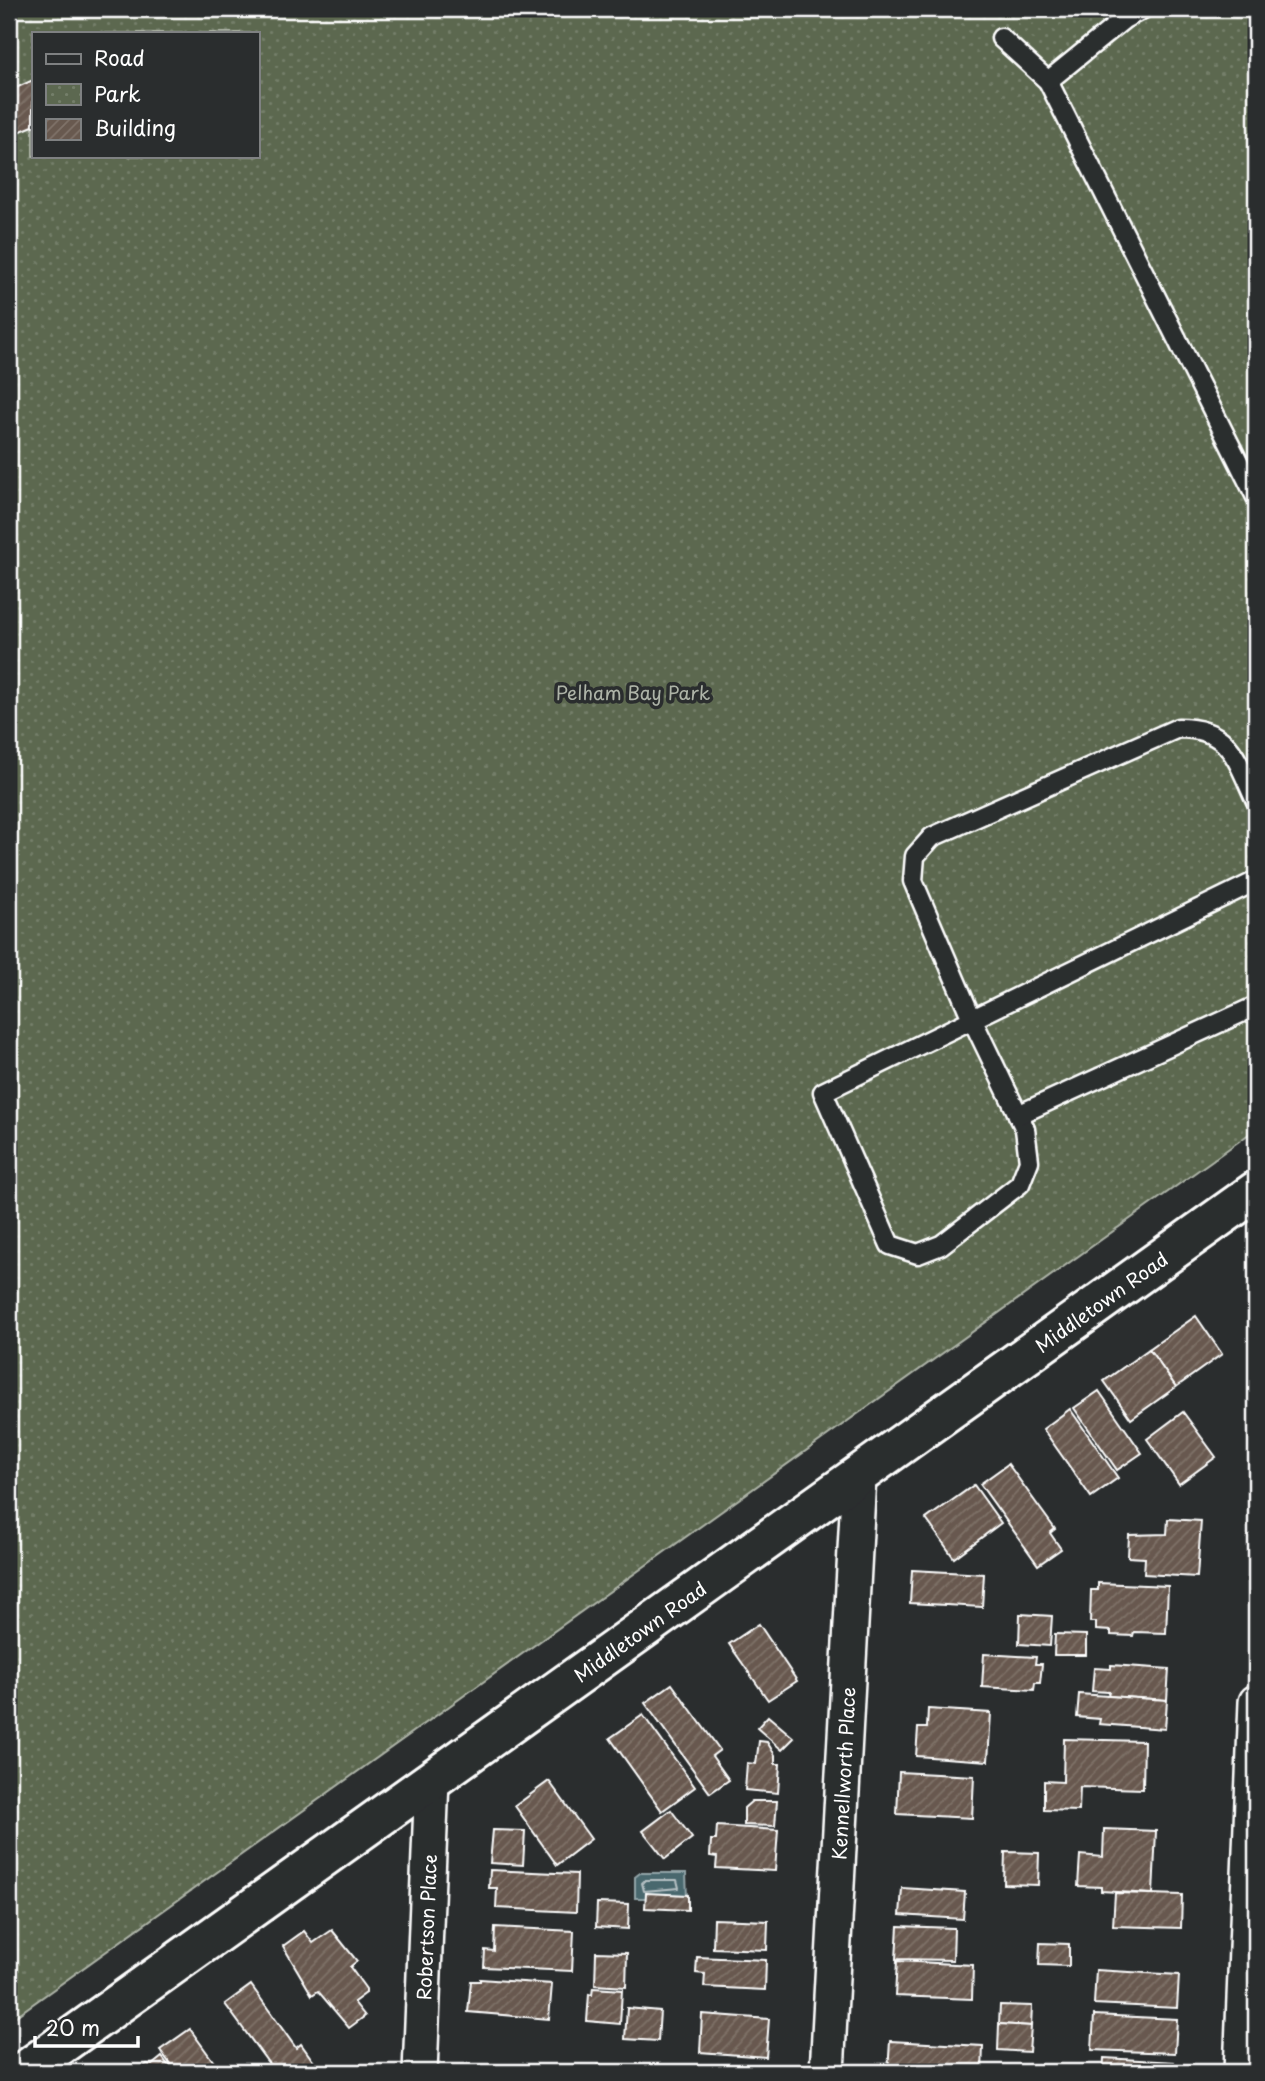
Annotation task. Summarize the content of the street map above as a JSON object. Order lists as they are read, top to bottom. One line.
{"streets":{"street":["Middletown Road","Kennellworth Place","Robertson Place"]},"crossings":[["Middletown Road","Kennellworth Place"],["Middletown Road","Robertson Place"]],"parks":["Pelham Bay Park"],"legend":["Road","Park","Building"],"scale_bar":"20 m"}
